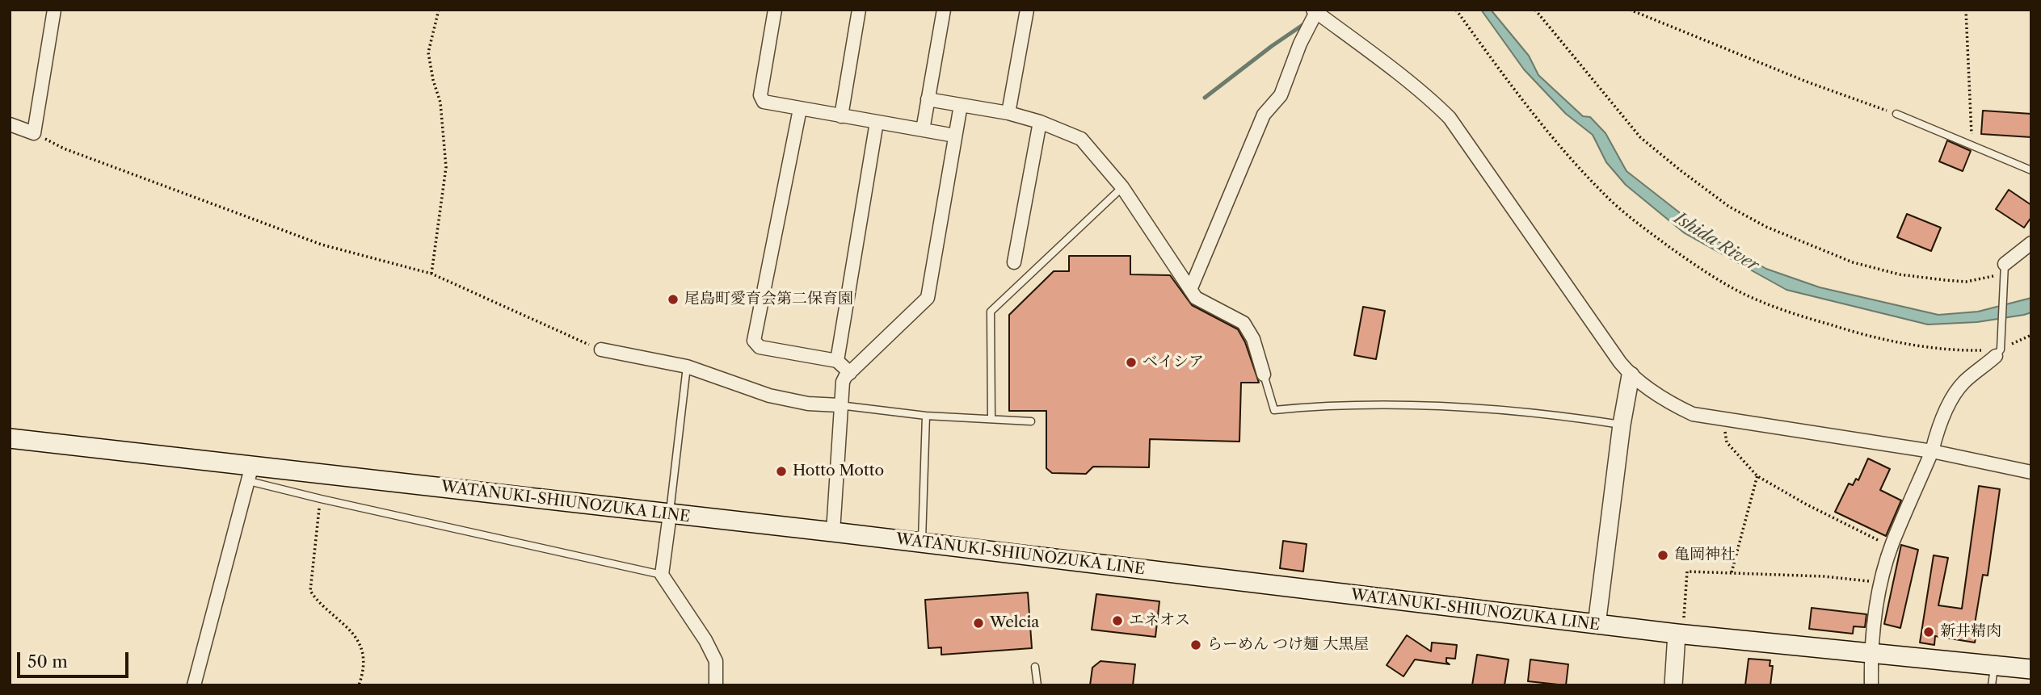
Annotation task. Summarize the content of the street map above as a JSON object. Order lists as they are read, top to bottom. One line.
{"streets":{"main road":["WATANUKI-SHIUNOZUKA LINE"]},"water":["Ishida River"],"places":["尾島町愛育会第二保育園","ベイシア","Hotto Motto","亀岡神社","エネオス","Welcia","新井精肉","らーめん つけ麺 大黒屋"],"scale_bar":"50 m"}
